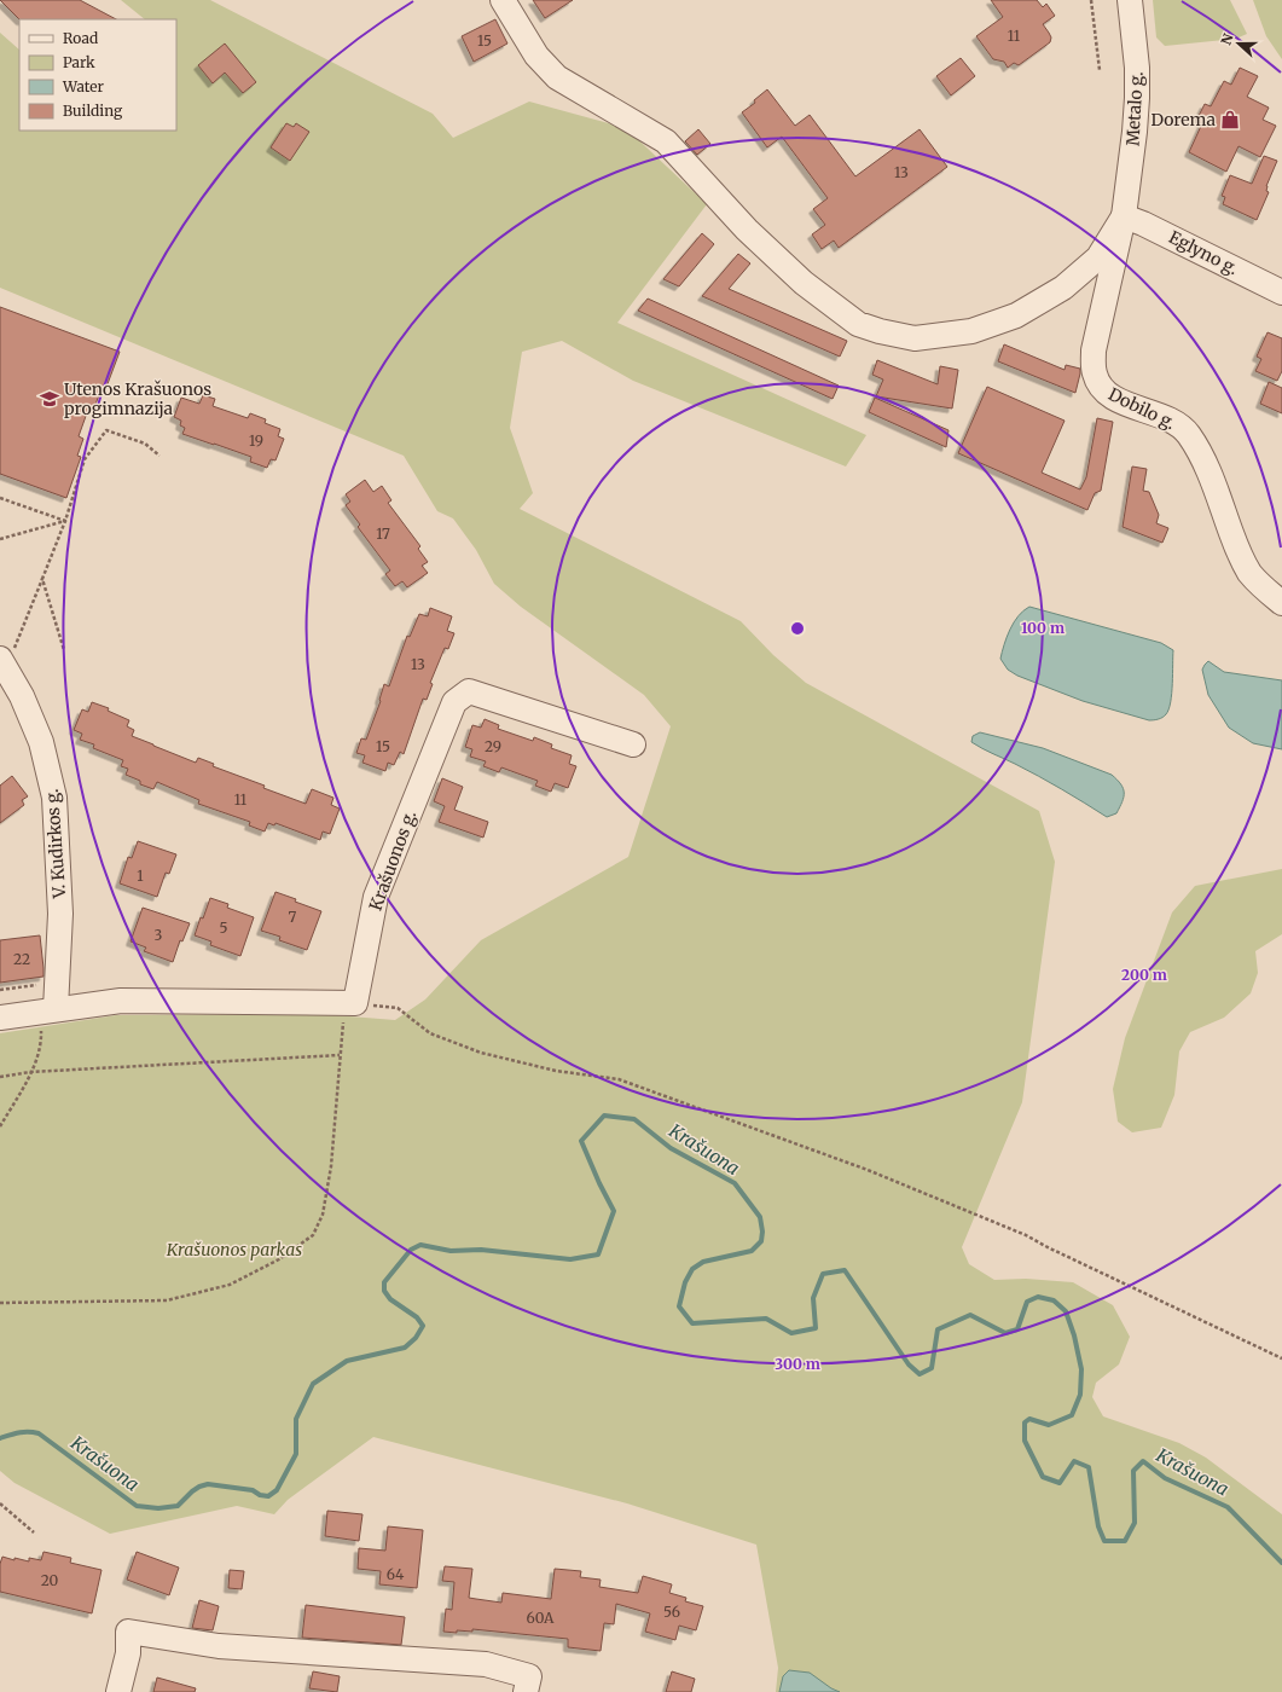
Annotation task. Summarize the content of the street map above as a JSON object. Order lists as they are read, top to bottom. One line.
{"streets":{"street":["Metalo g.","Eglyno g.","Dobilo g.","V. Kudirkos g.","Krašuonos g."]},"crossings":[["Metalo g.","Eglyno g."],["Metalo g.","Dobilo g."],["Eglyno g.","Dobilo g."]],"water":["Krašuona"],"parks":["Krašuonos parkas"],"places":{"shop":["Dorema"],"school or university":["Utenos Krašuonos progimnazija"]},"house_numbers":["11","15","13","19","17","13","15","29","11","1","7","5","3","22","64","20","56","60A"],"legend":["Road","Park","Water","Building"],"north":"left","rings":["100 m","200 m","300 m"]}
